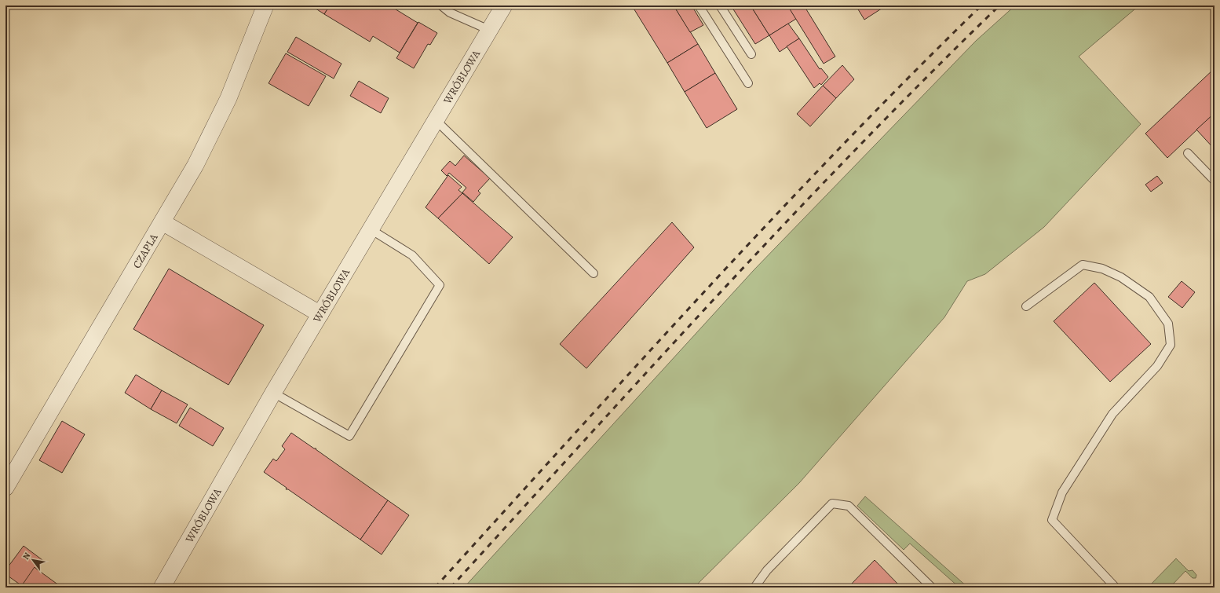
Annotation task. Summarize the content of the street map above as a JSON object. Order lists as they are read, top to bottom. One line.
{"streets":{"street":["WRÓBLOWA","CZAPLA"]},"north":"top left"}
